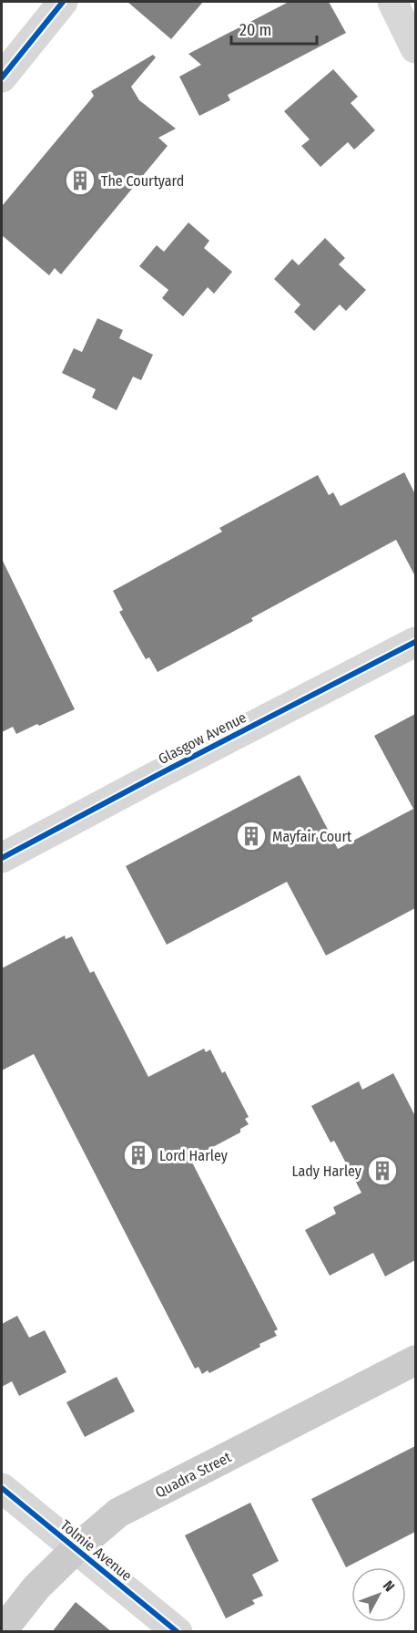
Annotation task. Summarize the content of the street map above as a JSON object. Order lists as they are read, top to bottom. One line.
{"streets":{"main road":["Quadra Street"],"street":["Glasgow Avenue","Tolmie Avenue"]},"crossings":[["Quadra Street","Tolmie Avenue"]],"places":{"building":["The Courtyard","Mayfair Court","Lord Harley","Lady Harley"]},"scale_bar":"20 m","north":"top right"}
